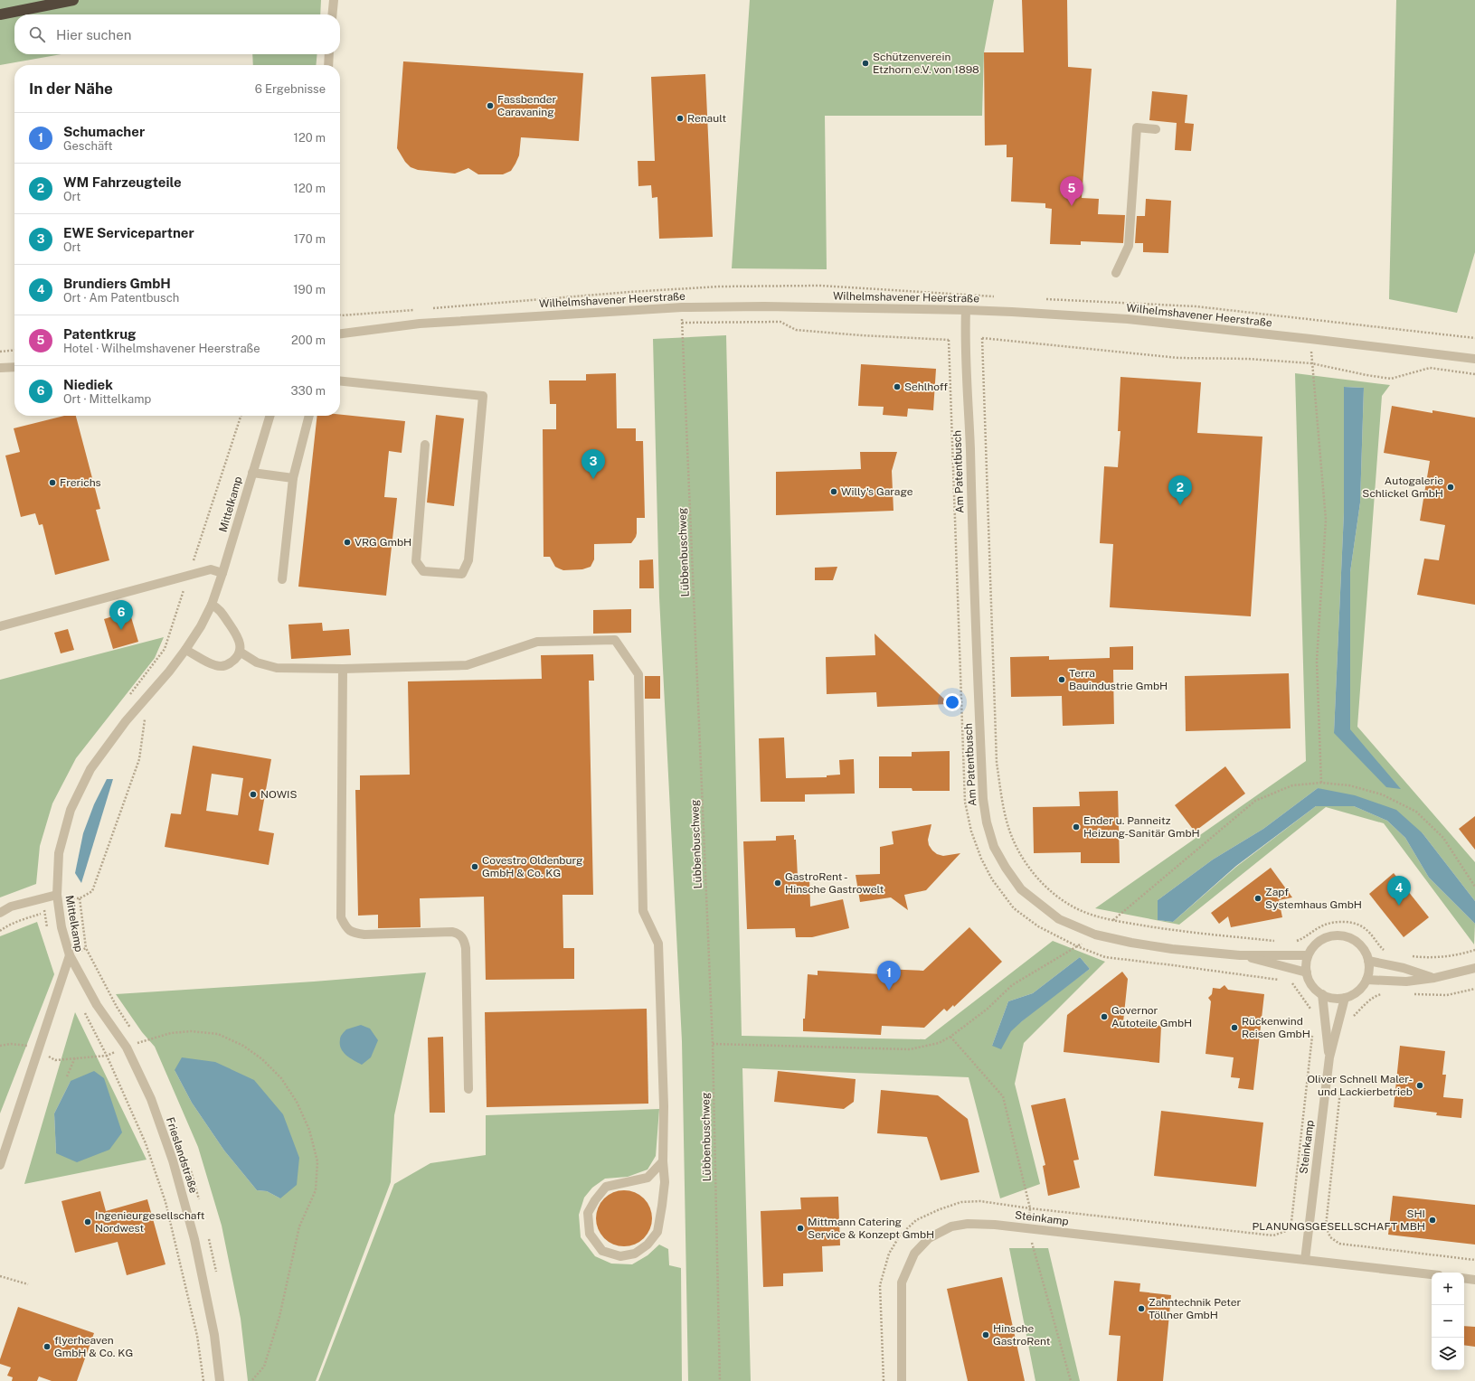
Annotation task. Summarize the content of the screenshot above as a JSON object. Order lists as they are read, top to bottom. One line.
{"streets":{"street":["Wilhelmshavener Heerstraße","Am Patentbusch","Mittelkamp","Steinkamp","Frieslandstraße"],"path":["Lübbenbuschweg"]},"crossings":[["Wilhelmshavener Heerstraße","Am Patentbusch"],["Wilhelmshavener Heerstraße","Lübbenbuschweg"],["Am Patentbusch","Steinkamp"],["Mittelkamp","Frieslandstraße"]],"places":["Schützenverein Etzhorn e.V. von 1898","Fassbender Caravaning","Renault","Sehlhoff","Frerichs","Autogalerie Schlickel GmbH","Willy's Garage","VRG GmbH","Terra Bauindustrie GmbH","NOWIS","Ender u. Panneitz Heizung-Sanitär GmbH","Covestro Oldenburg GmbH & Co. KG","GastroRent - Hinsche Gastrowelt","Zapf Systemhaus GmbH","Governor Autoteile GmbH","Rückenwind Reisen GmbH","Oliver Schnell Maler- und Lackierbetrieb","SHI PLANUNGSGESELLSCHAFT MBH","Ingenieurgesellschaft Nordwest","Mittmann Catering Service & Konzept GmbH","Zahntechnik Peter Töllner GmbH","Hinsche GastroRent","flyerheaven GmbH & Co. KG"],"page":{"search":"Hier suchen","heading":["In der Nähe","6 Ergebnisse"],"list":[{"mark":"1","name":"Schumacher","note":"Geschäft","value":"120 m"},{"mark":"2","name":"WM Fahrzeugteile","note":"Ort","value":"120 m"},{"mark":"3","name":"EWE Servicepartner","note":"Ort","value":"170 m"},{"mark":"4","name":"Brundiers GmbH","note":"Ort · Am Patentbusch","value":"190 m"},{"mark":"5","name":"Patentkrug","note":"Hotel · Wilhelmshavener Heerstraße","value":"200 m"},{"mark":"6","name":"Niediek","note":"Ort · Mittelkamp","value":"330 m"}],"pins":["5","3","2","6","4","1"],"map_buttons":["+","−"]}}
